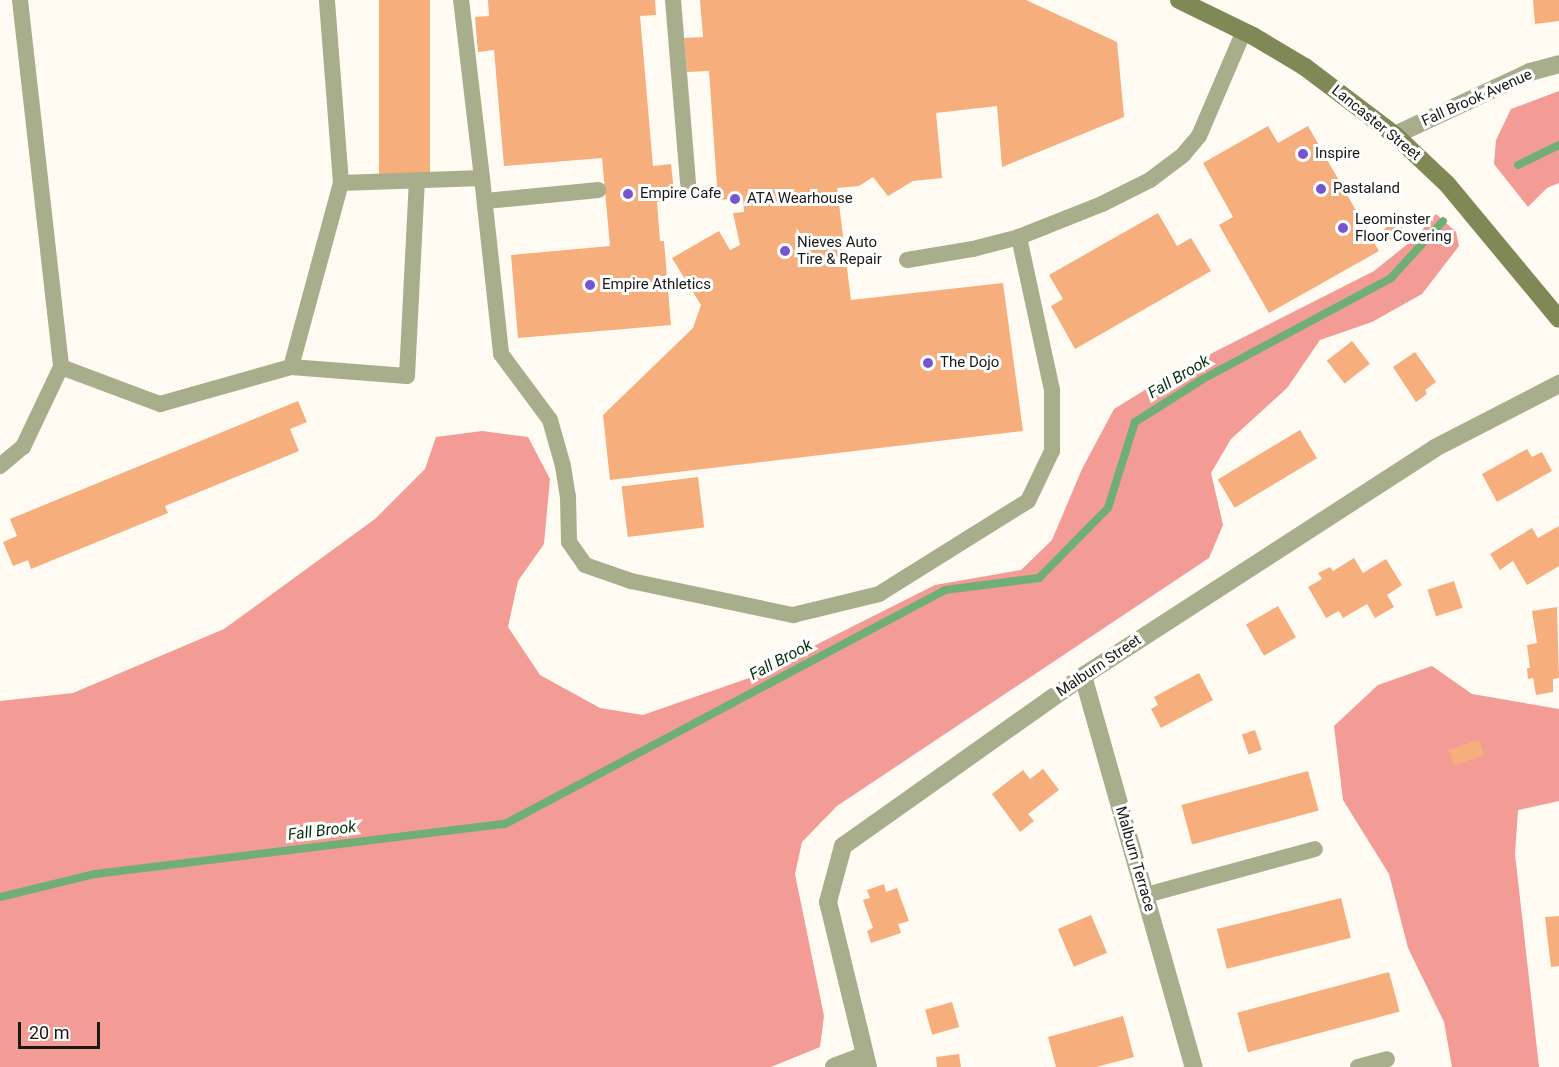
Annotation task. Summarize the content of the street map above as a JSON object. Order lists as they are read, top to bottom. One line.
{"streets":{"main road":["Lancaster Street"],"street":["Fall Brook Avenue","Malburn Street","Malburn Terrace"]},"crossings":[["Fall Brook Avenue","Lancaster Street"],["Malburn Street","Malburn Terrace"]],"water":["Fall Brook"],"places":["Inspire","Pastaland","Empire Cafe","ATA Wearhouse","Leominster Floor Covering","Nieves Auto Tire & Repair","Empire Athletics","The Dojo"],"scale_bar":"20 m"}
